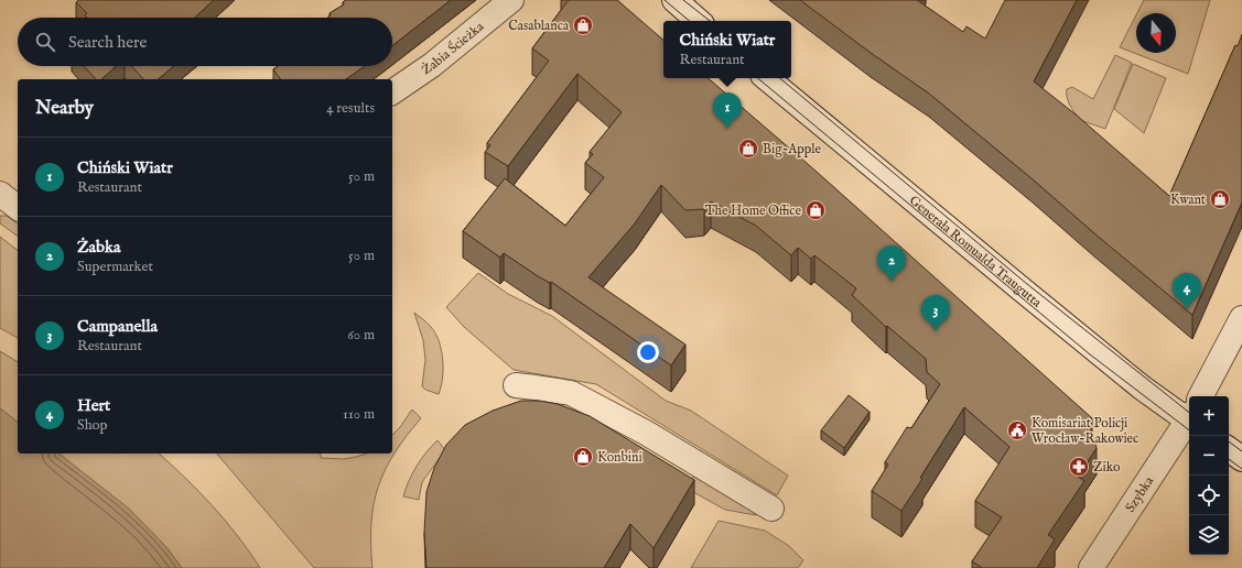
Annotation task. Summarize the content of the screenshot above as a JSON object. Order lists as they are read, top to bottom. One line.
{"streets":{"street":["Żabia Ścieżka","Generała Romualda Traugutta","Szybka"]},"places":{"shop":["Casablanca","Big-Apple","Kwant","The Home Office","Konbini"],"public building":["Komisariat Policji Wrocław-Rakowiec"],"pharmacy":["Ziko"]},"north":"bottom","page":{"search":"Search here","popup":["Chiński Wiatr","Restaurant"],"heading":["Nearby","4 results"],"pins":["1","2","4","3"],"list":[{"mark":"1","name":"Chiński Wiatr","note":"Restaurant","value":"50 m"},{"mark":"2","name":"Żabka","note":"Supermarket","value":"50 m"},{"mark":"3","name":"Campanella","note":"Restaurant","value":"60 m"},{"mark":"4","name":"Hert","note":"Shop","value":"110 m"}],"map_buttons":["+","−"]}}
